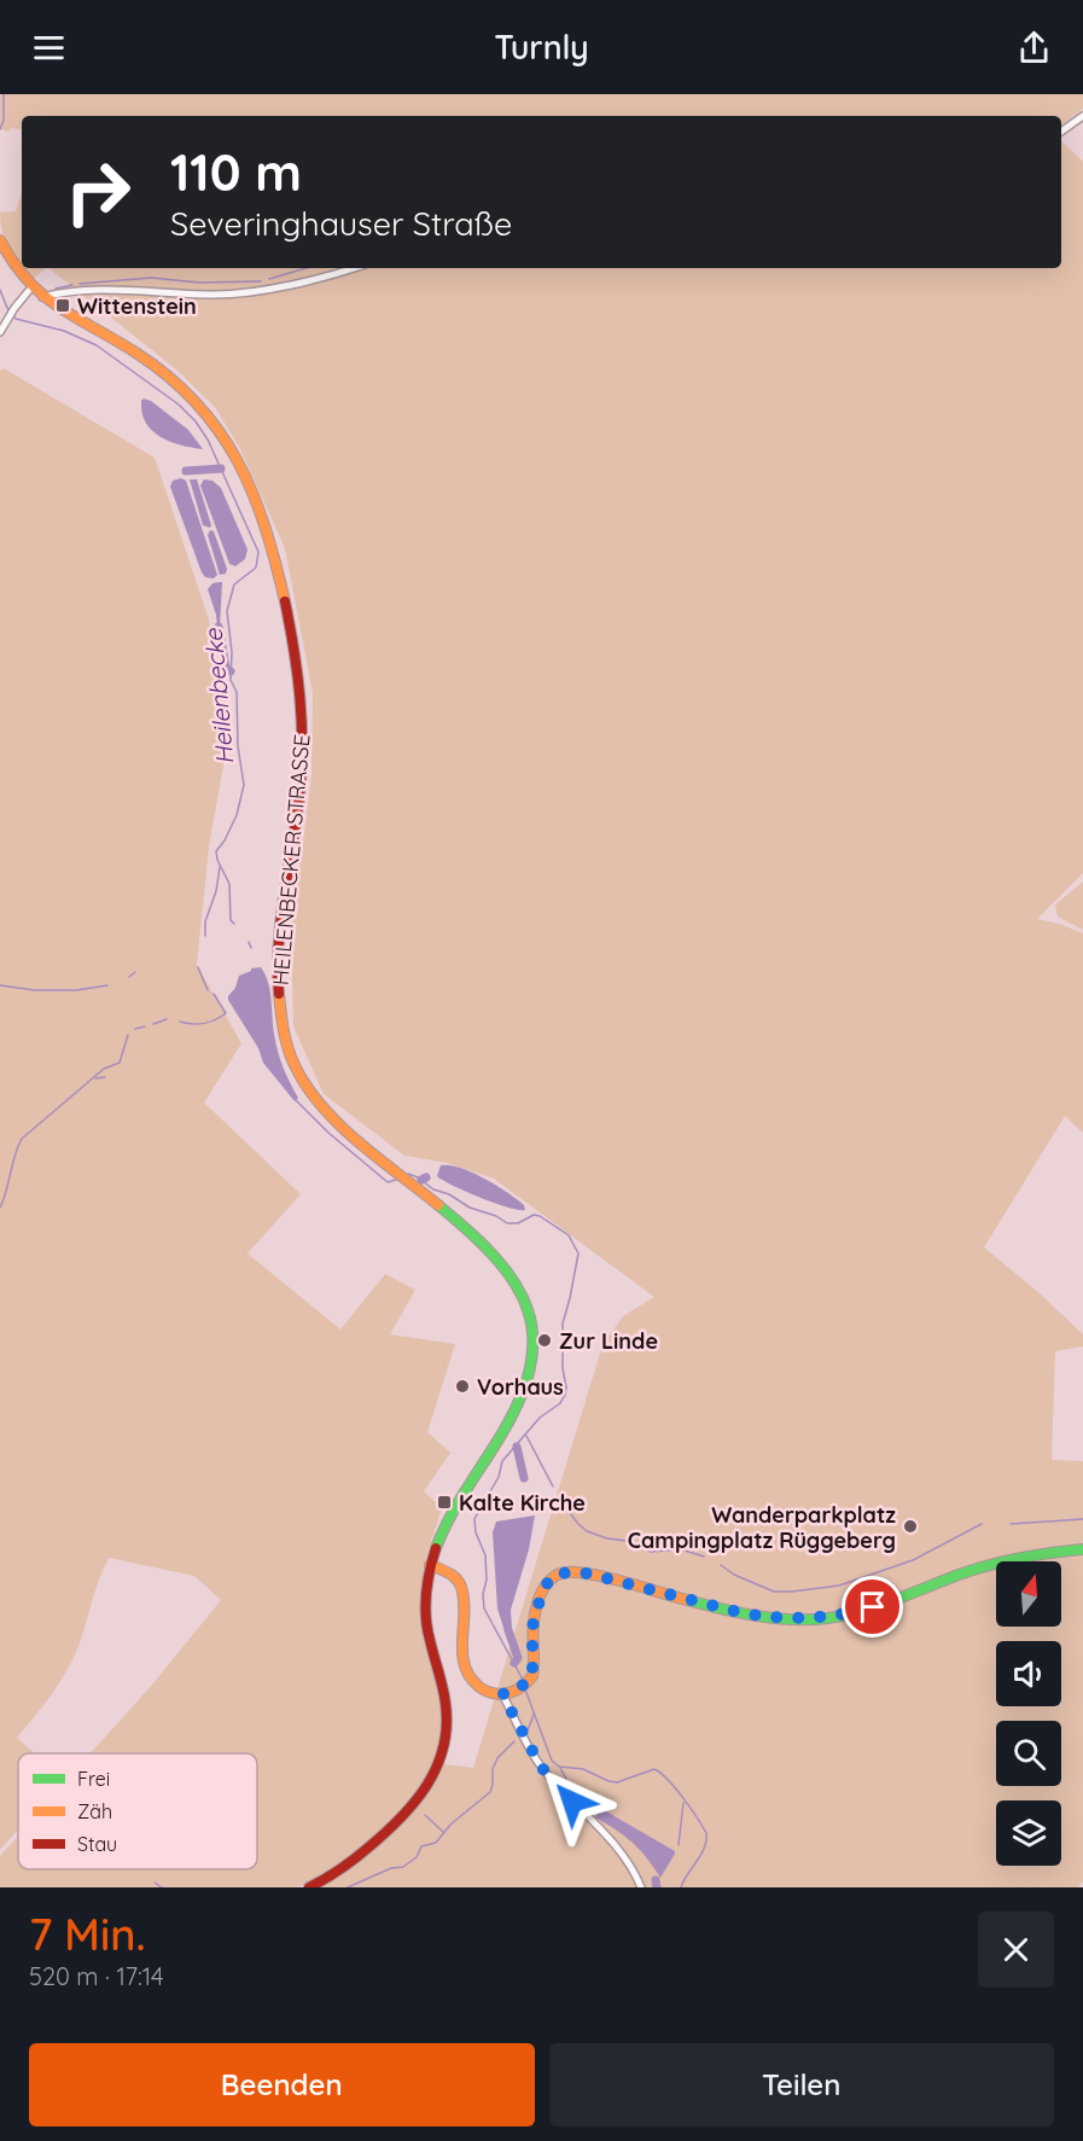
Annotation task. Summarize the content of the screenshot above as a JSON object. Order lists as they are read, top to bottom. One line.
{"streets":{"main road":["HEILENBECKER STRASSE"]},"water":["Heilenbecke"],"places":{"transit":["Wittenstein","Kalte Kirche"],"other":["Zur Linde","Vorhaus","Wanderparkplatz Campingplatz Rüggeberg"]},"legend":["Frei","Zäh","Stau"],"north":"top","page":{"header":"Turnly","turn":["110 m","Severinghauser Straße"],"heading":["7 Min.","520 m · 17:14"],"buttons":["Beenden","Teilen"]}}
